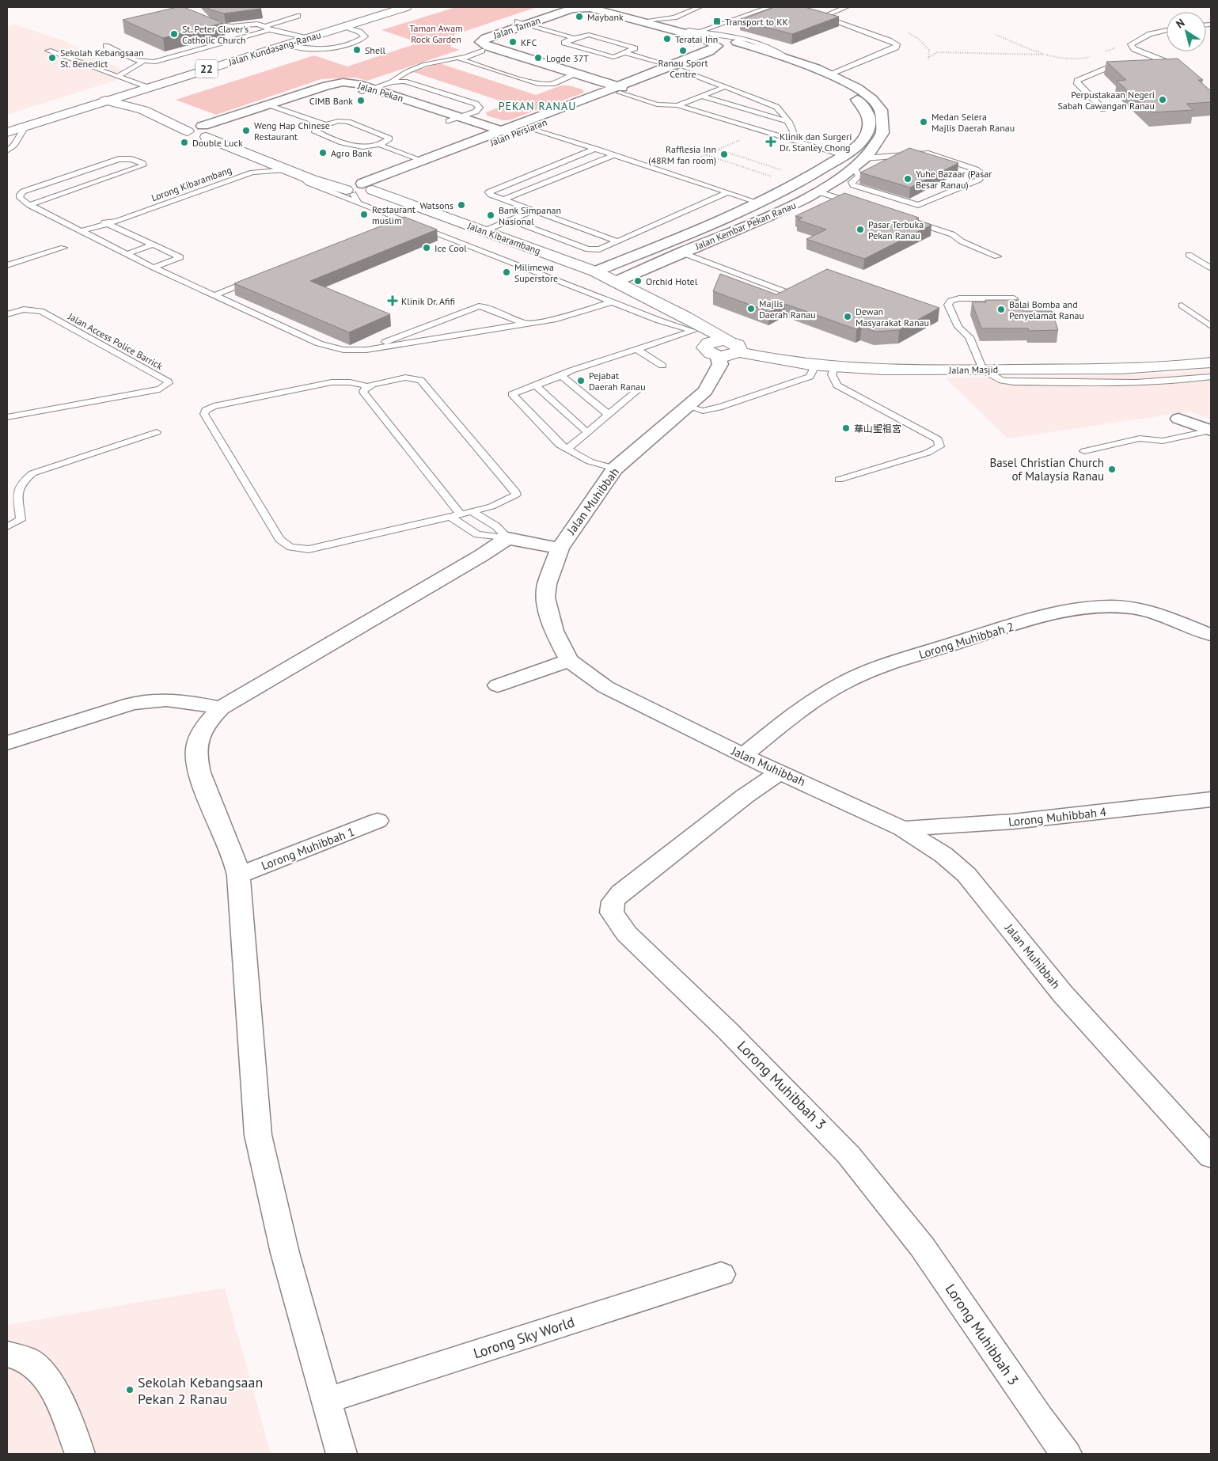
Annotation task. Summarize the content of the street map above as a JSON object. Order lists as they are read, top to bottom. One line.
{"streets":{"main road":["Jalan Kundasang-Ranau","22","Jalan Kibarambang","Jalan Masjid"],"street":["Jalan Taman","Jalan Pekan","Jalan Persiaran","Jalan Kembar Pekan Ranau","Jalan Muhibbah","Lorong Muhibbah 2","Lorong Muhibbah 4","Lorong Muhibbah 1","Lorong Muhibbah 3","Lorong Sky World"],"lane":["Lorong Kibarambang","Jalan Access Police Barrick"]},"crossings":[["Jalan Taman","Jalan Persiaran"],["Jalan Kundasang-Ranau","Jalan Kibarambang"],["Jalan Pekan","Jalan Persiaran"],["Jalan Pekan","Jalan Kibarambang"],["Jalan Persiaran","Jalan Kembar Pekan Ranau"],["Jalan Persiaran","Jalan Kibarambang"],["Lorong Kibarambang","Jalan Kibarambang"],["Jalan Kembar Pekan Ranau","Jalan Kibarambang"],["Jalan Kibarambang","Jalan Masjid"],["Jalan Kibarambang","Jalan Muhibbah"],["Jalan Masjid","Jalan Muhibbah"],["Jalan Muhibbah","Lorong Muhibbah 2"],["Jalan Muhibbah","Lorong Muhibbah 4"],["Jalan Muhibbah","Lorong Muhibbah 3"]],"districts":["PEKAN RANAU"],"parks":["Taman Awam Rock Garden"],"places":{"other":["Maybank","St. Peter Claver's Catholic Church","Teratai Inn","KFC","Shell","Ranau Sport Centre","Sekolah Kebangsaan St. Benedict","Logde 37T","Perpustakaan Negeri Sabah Cawangan Ranau","CIMB Bank","Medan Selera Majlis Daerah Ranau","Weng Hap Chinese Restaurant","Double Luck","Agro Bank","Rafflesia Inn (48RM fan room)","Yuhe Bazaar (Pasar Besar Ranau)","Watsons","Restaurant muslim","Bank Simpanan Nasional","Pasar Terbuka Pekan Ranau","Ice Cool","Milimewa Superstore","Orchid Hotel","Majlis Daerah Ranau","Balai Bomba and Penyelamat Ranau","Dewan Masyarakat Ranau","Pejabat Daerah Ranau","華山聖祖宮","Basel Christian Church of Malaysia Ranau","Sekolah Kebangsaan Pekan 2 Ranau"],"transit":["Transport to KK"],"health":["Klinik dan Surgeri Dr. Stanley Chong","Klinik Dr. Afifi"]},"north":"top left"}
